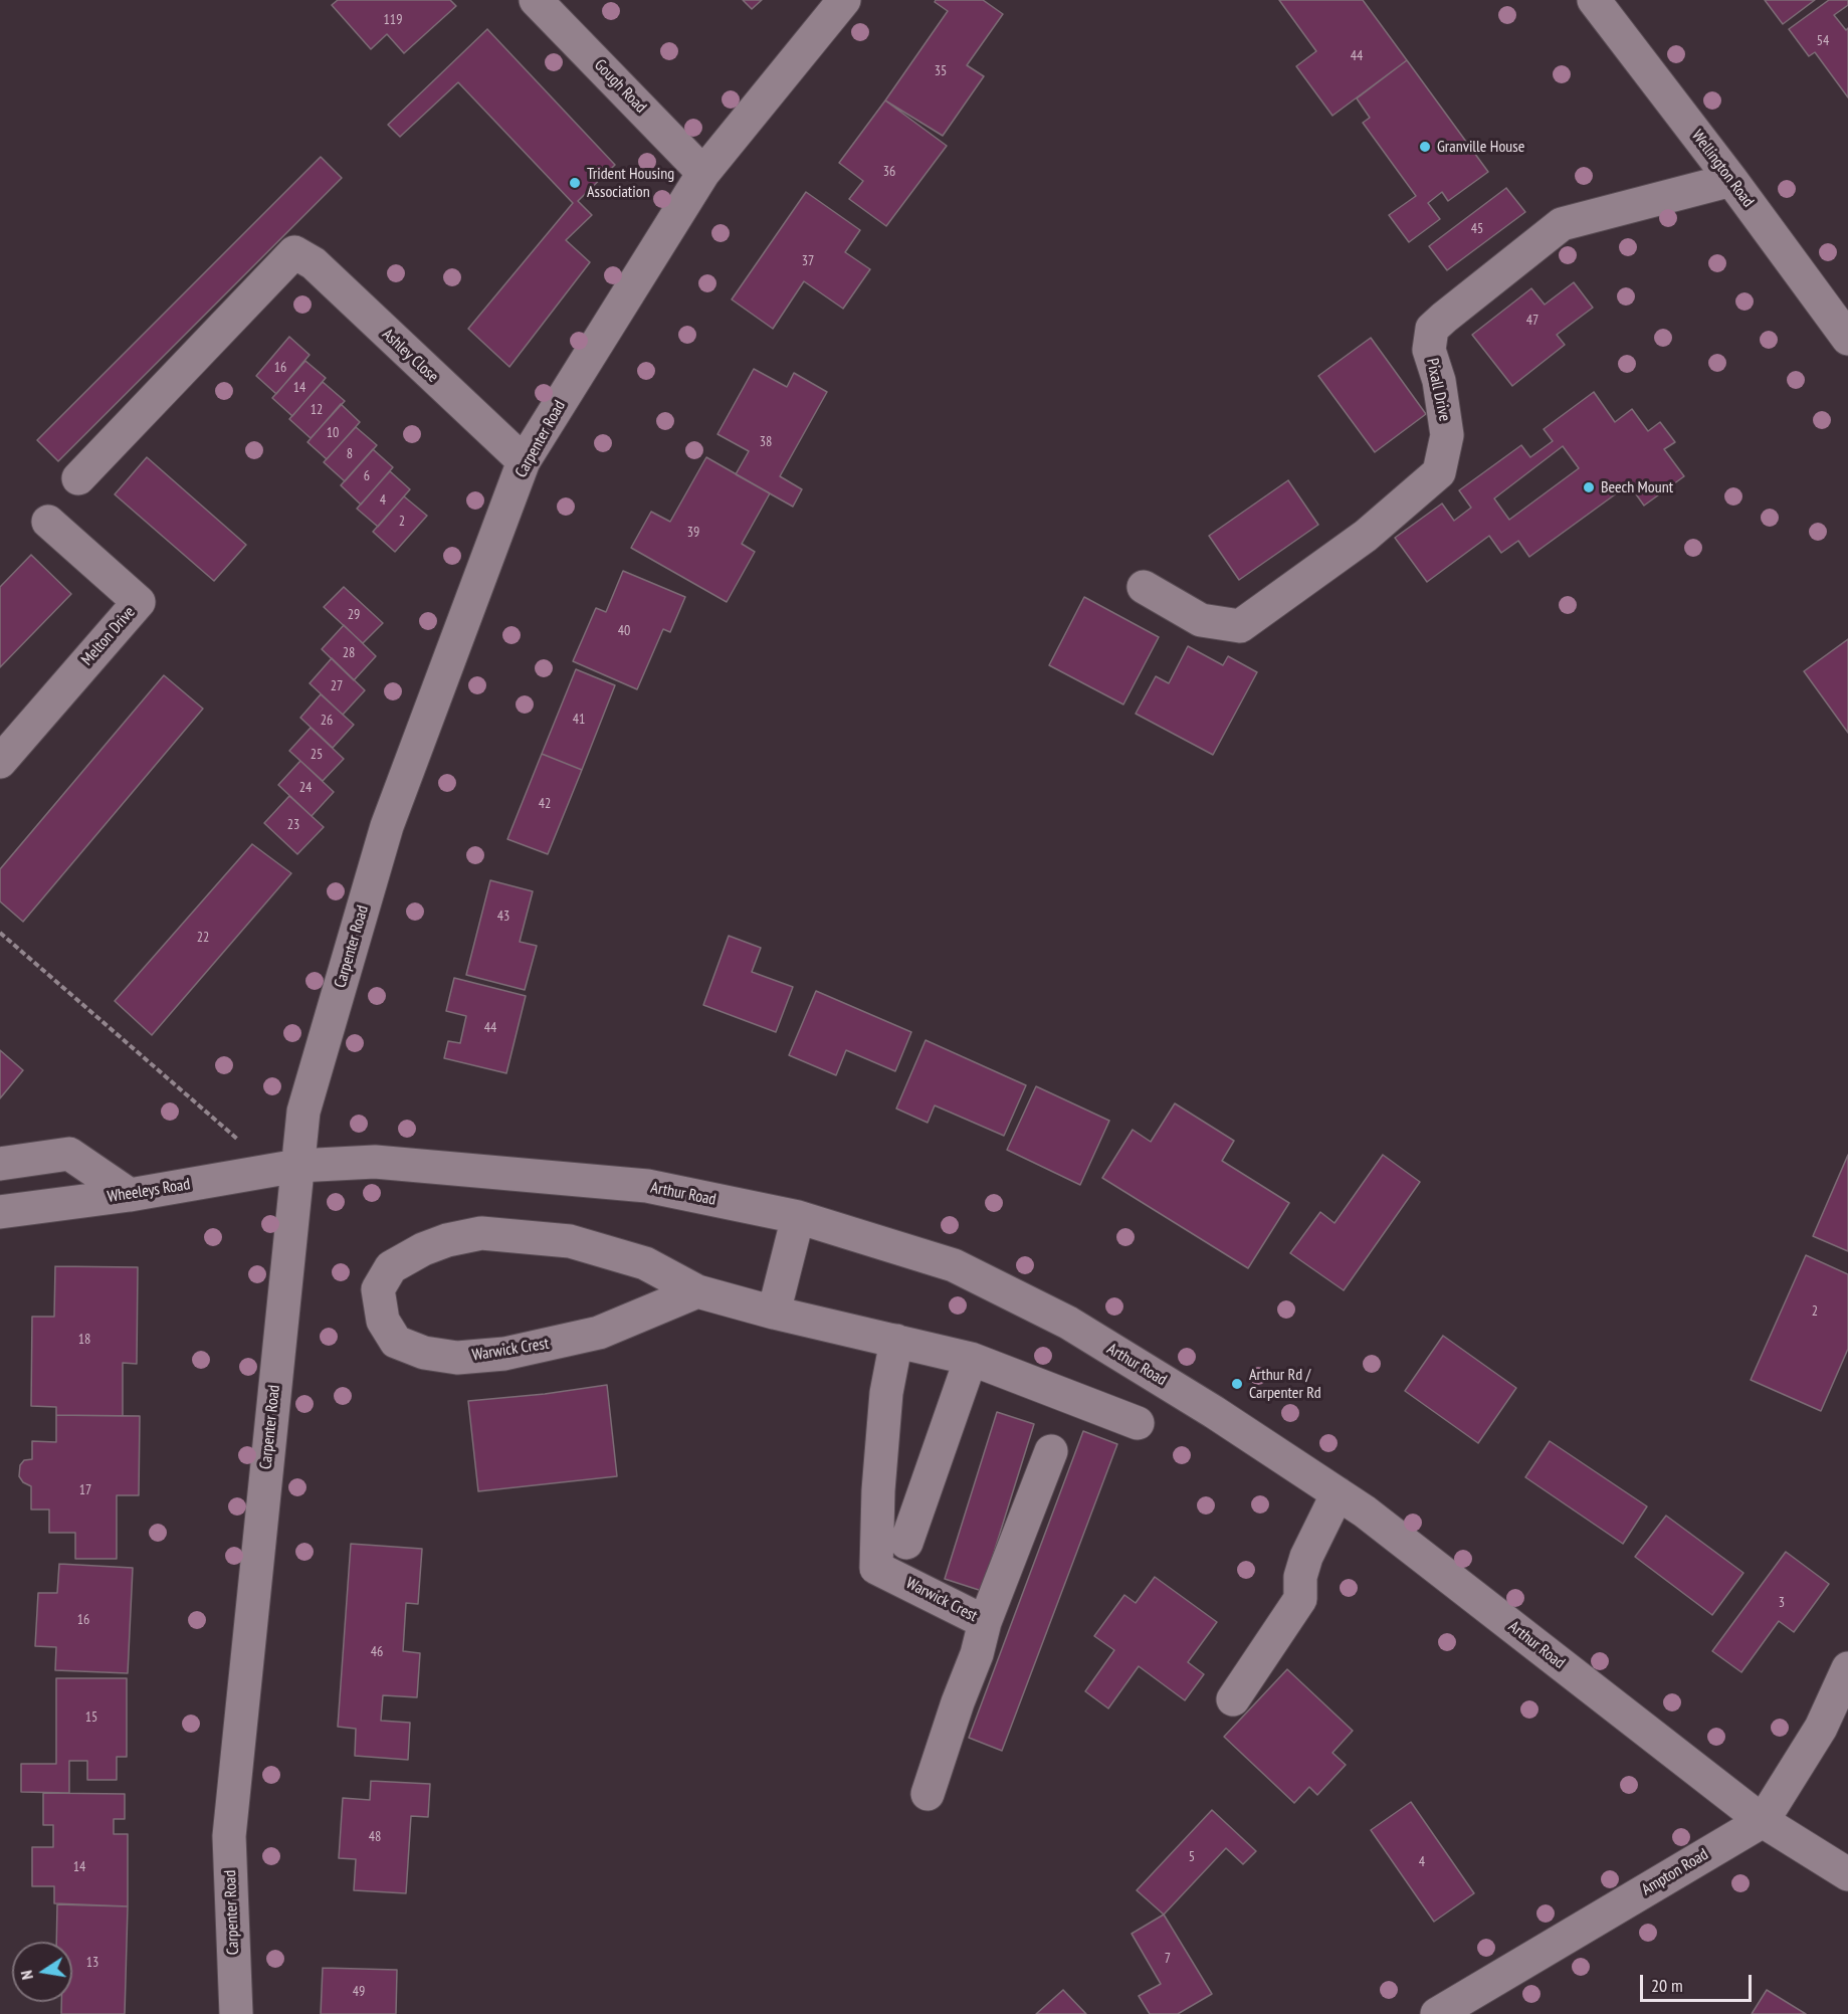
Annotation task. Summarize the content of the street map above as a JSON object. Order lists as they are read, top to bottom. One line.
{"streets":{"street":["Gough Road","Wellington Road","Ashley Close","Pixall Drive","Carpenter Road","Melton Drive","Wheeleys Road","Arthur Road","Warwick Crest","Ampton Road"]},"crossings":[["Gough Road","Carpenter Road"],["Wellington Road","Pixall Drive"],["Ashley Close","Carpenter Road"],["Carpenter Road","Wheeleys Road"],["Carpenter Road","Arthur Road"],["Wheeleys Road","Arthur Road"],["Arthur Road","Ampton Road"]],"places":["Granville House","Trident Housing Association","Beech Mount","Arthur Rd / Carpenter Rd"],"house_numbers":["119","54","44","35","36","45","37","47","16","14","12","10","38","8","6","4","2","39","29","40","28","27","41","26","25","24","42","23","43","22","44","2","18","17","3","16","46","15","48","5","4","14","7","13","49"],"scale_bar":"20 m","north":"left"}
